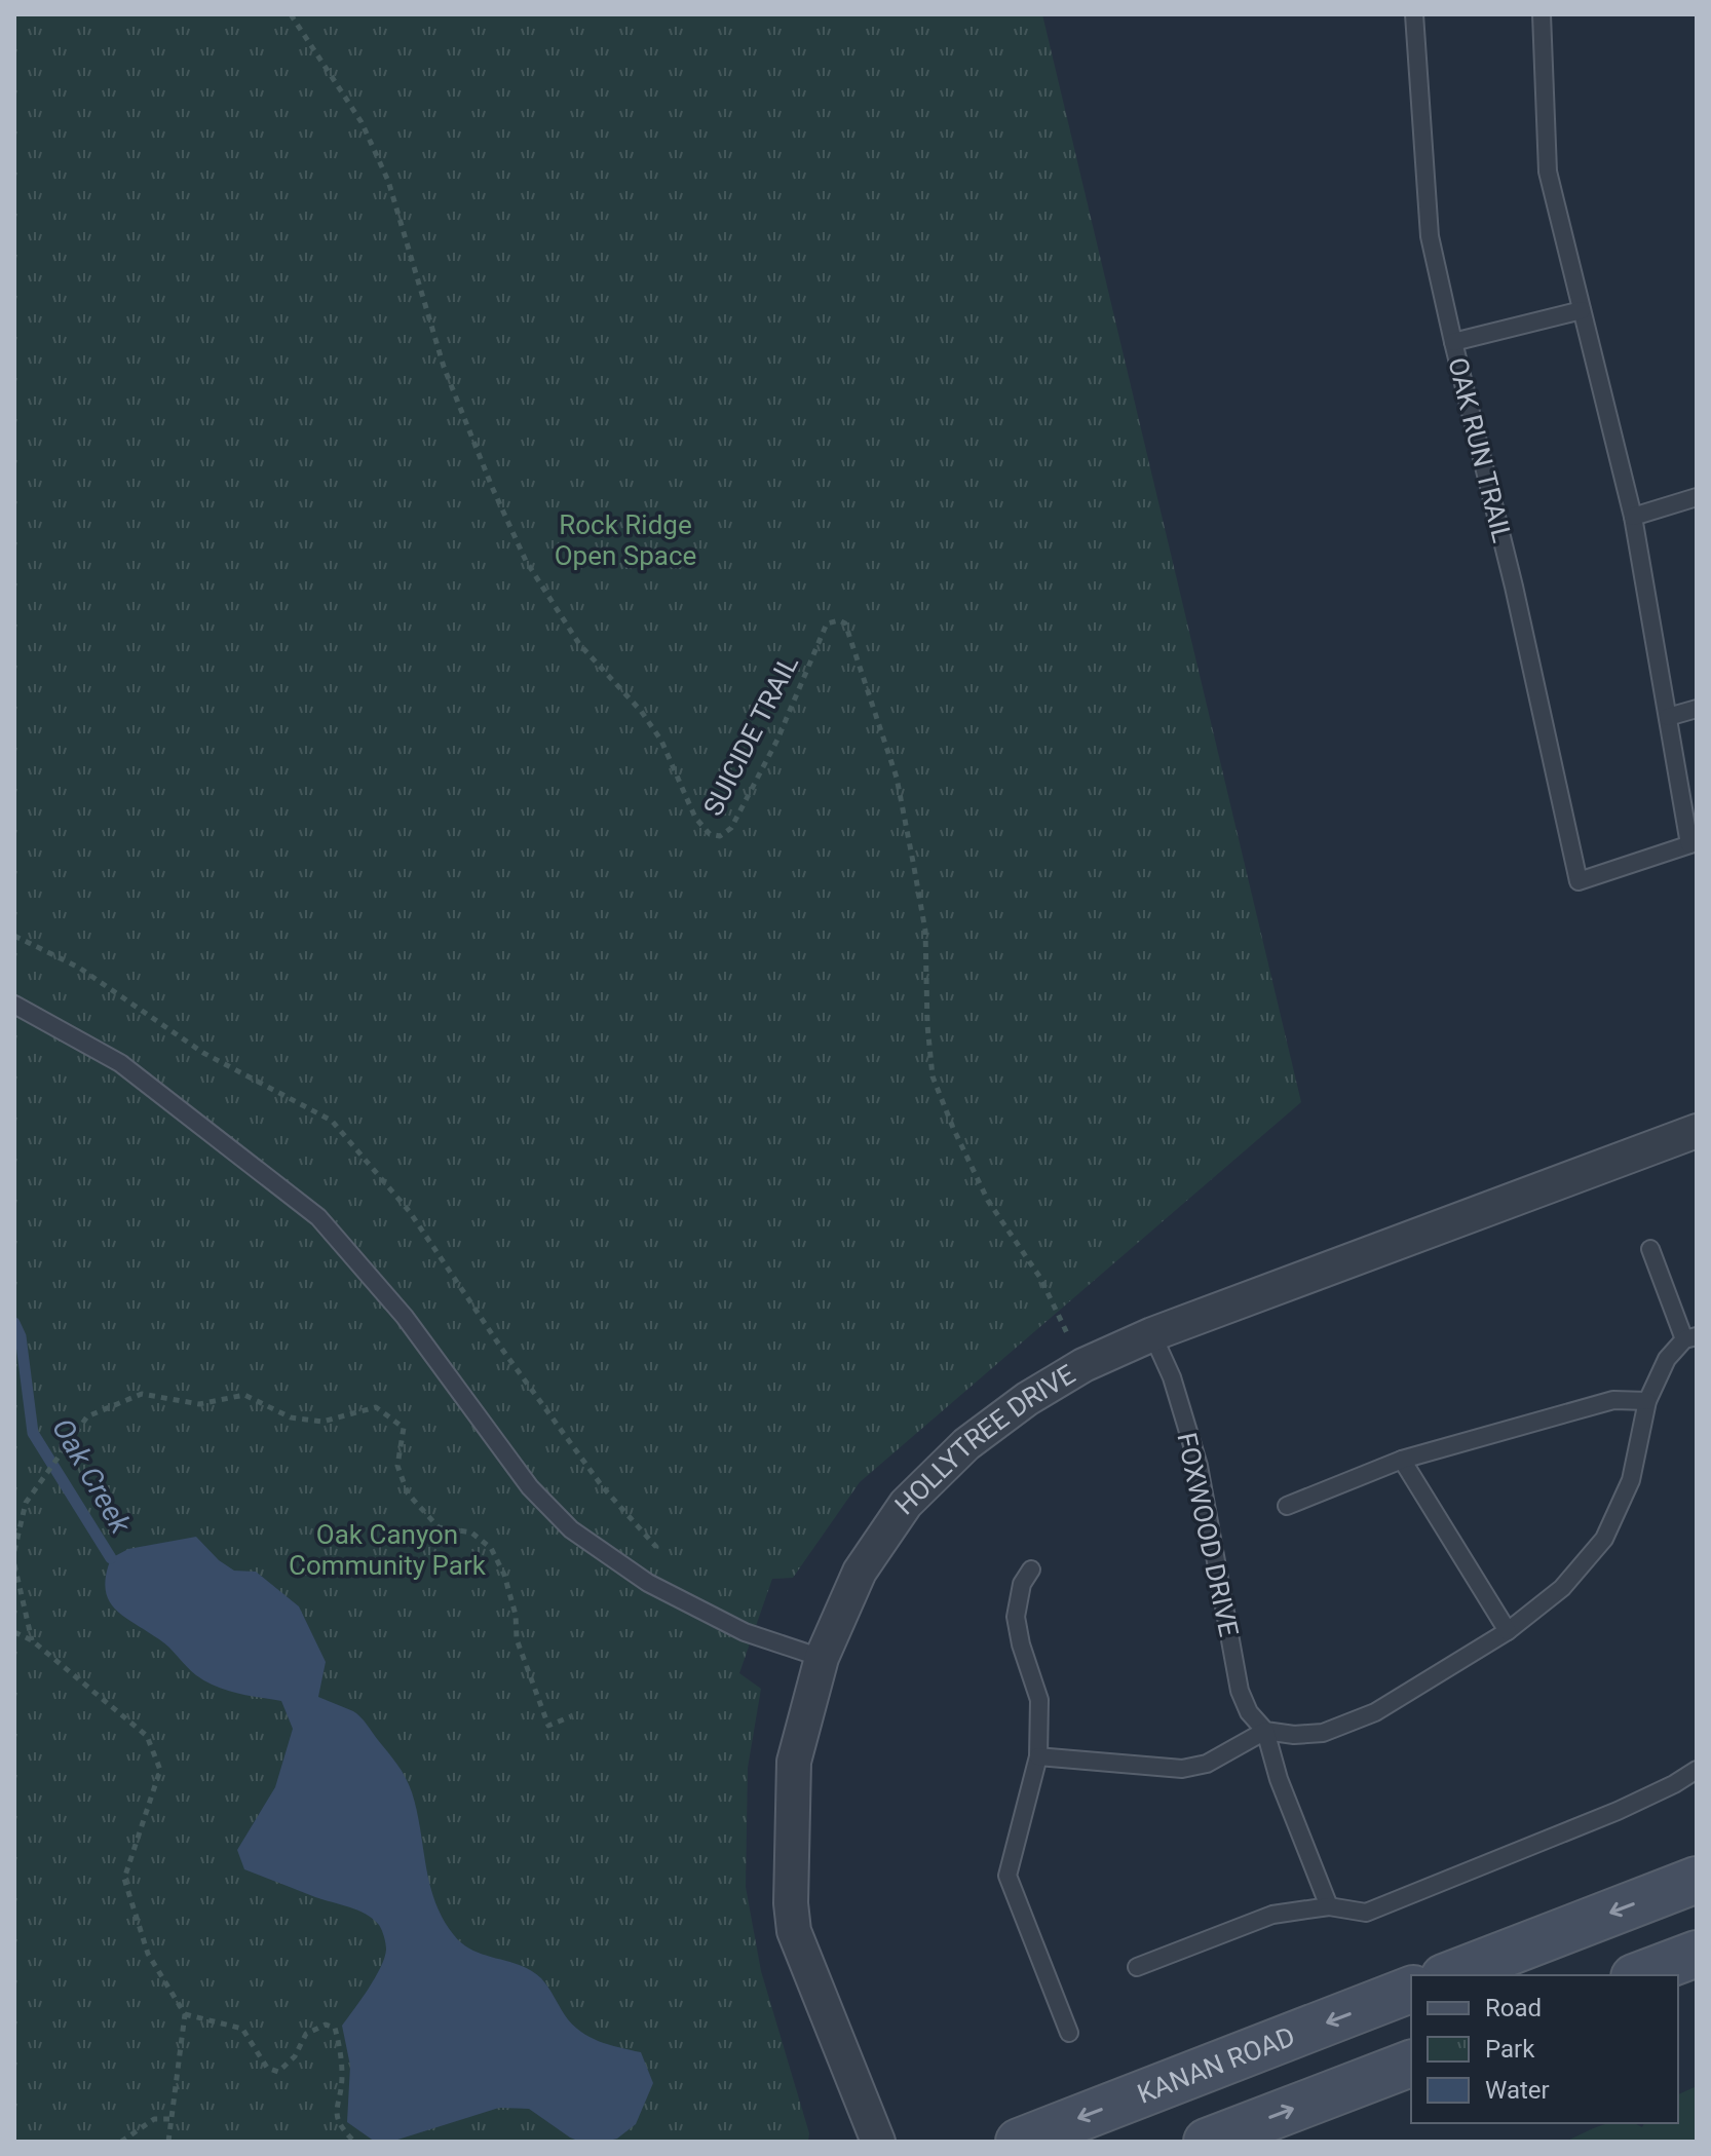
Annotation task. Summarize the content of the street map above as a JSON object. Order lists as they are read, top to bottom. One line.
{"streets":{"main road":["KANAN ROAD"],"street":["HOLLYTREE DRIVE"],"lane":["OAK RUN TRAIL","FOXWOOD DRIVE"],"path":["SUICIDE TRAIL"]},"crossings":[["SUICIDE TRAIL","HOLLYTREE DRIVE"],["HOLLYTREE DRIVE","FOXWOOD DRIVE"]],"water":["Oak Creek"],"parks":["Rock Ridge Open Space","Oak Canyon Community Park"],"legend":["Road","Park","Water"]}
